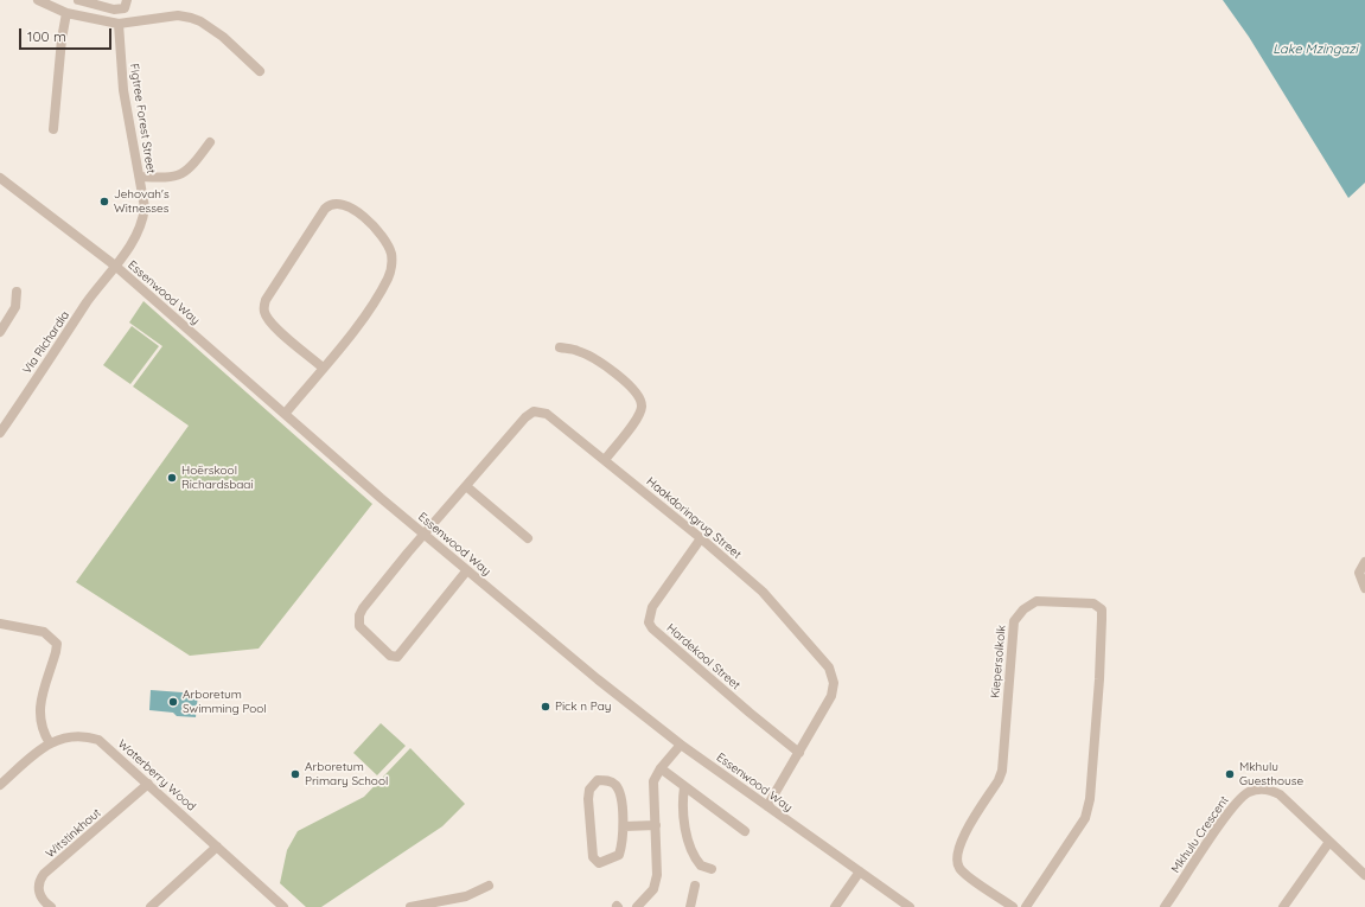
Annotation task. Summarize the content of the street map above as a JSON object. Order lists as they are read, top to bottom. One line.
{"streets":{"street":["Figtree Forest Street","Essenwood Way","Via Richardia","Haakdoringrug Street","Hardekool Street","Kiepersolkolk","Waterberry Wood","Witstinkhout","Mkhulu Crescent"]},"crossings":[["Figtree Forest Street","Essenwood Way"],["Figtree Forest Street","Via Richardia"],["Essenwood Way","Via Richardia"],["Essenwood Way","Haakdoringrug Street"],["Haakdoringrug Street","Hardekool Street"],["Waterberry Wood","Witstinkhout"]],"water":["Lake Mzingazi"],"places":["Jehovah's Witnesses","Hoërskool Richardsbaai","Arboretum Swimming Pool","Pick n Pay","Arboretum Primary School","Mkhulu Guesthouse"],"scale_bar":"100 m"}
